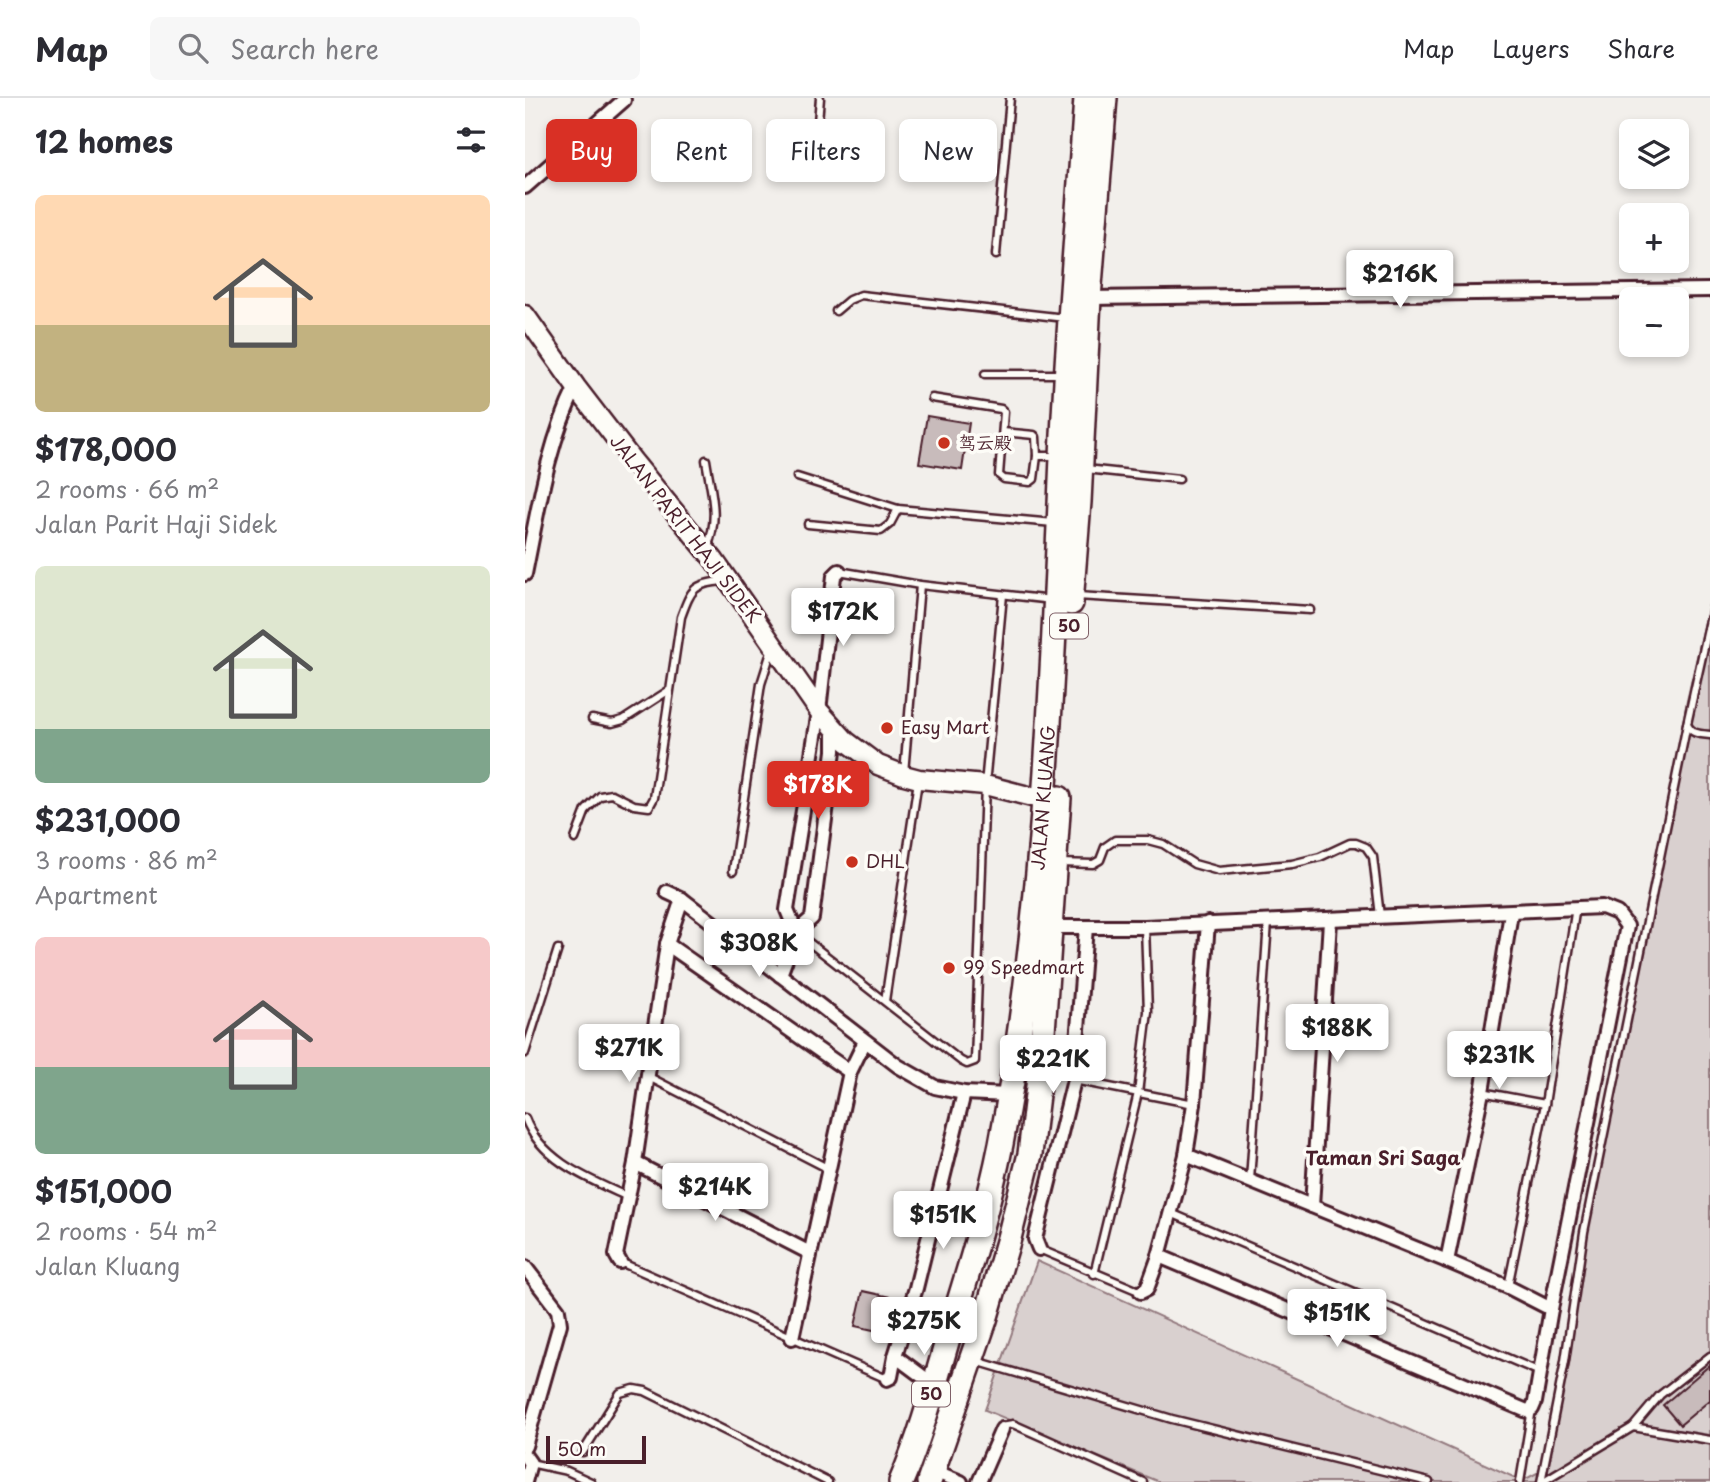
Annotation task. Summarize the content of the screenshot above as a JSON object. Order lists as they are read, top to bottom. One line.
{"streets":{"highway":["50","JALAN KLUANG"],"street":["JALAN PARIT HAJI SIDEK"]},"crossings":[["JALAN PARIT HAJI SIDEK","JALAN KLUANG"]],"districts":["Taman Sri Saga"],"places":["驾云殿","Easy Mart","DHL","99 Speedmart"],"scale_bar":"50 m","page":{"header":"Map","search":"Search here","nav":["Map","Layers","Share"],"heading":"12 homes","map_buttons":["+","−"],"chip":["Buy","Rent","Filters","New"],"list":[{"name":"$178,000","note":"2 rooms · 66 m² · Jalan Parit Haji Sidek"},{"name":"$231,000","note":"3 rooms · 86 m² · Apartment"},{"name":"$151,000","note":"2 rooms · 54 m² · Jalan Kluang"}],"price":["$216K","$172K","$178K","$308K","$188K","$271K","$231K","$221K","$214K","$151K","$151K","$275K"],"scale":"50 m"}}
